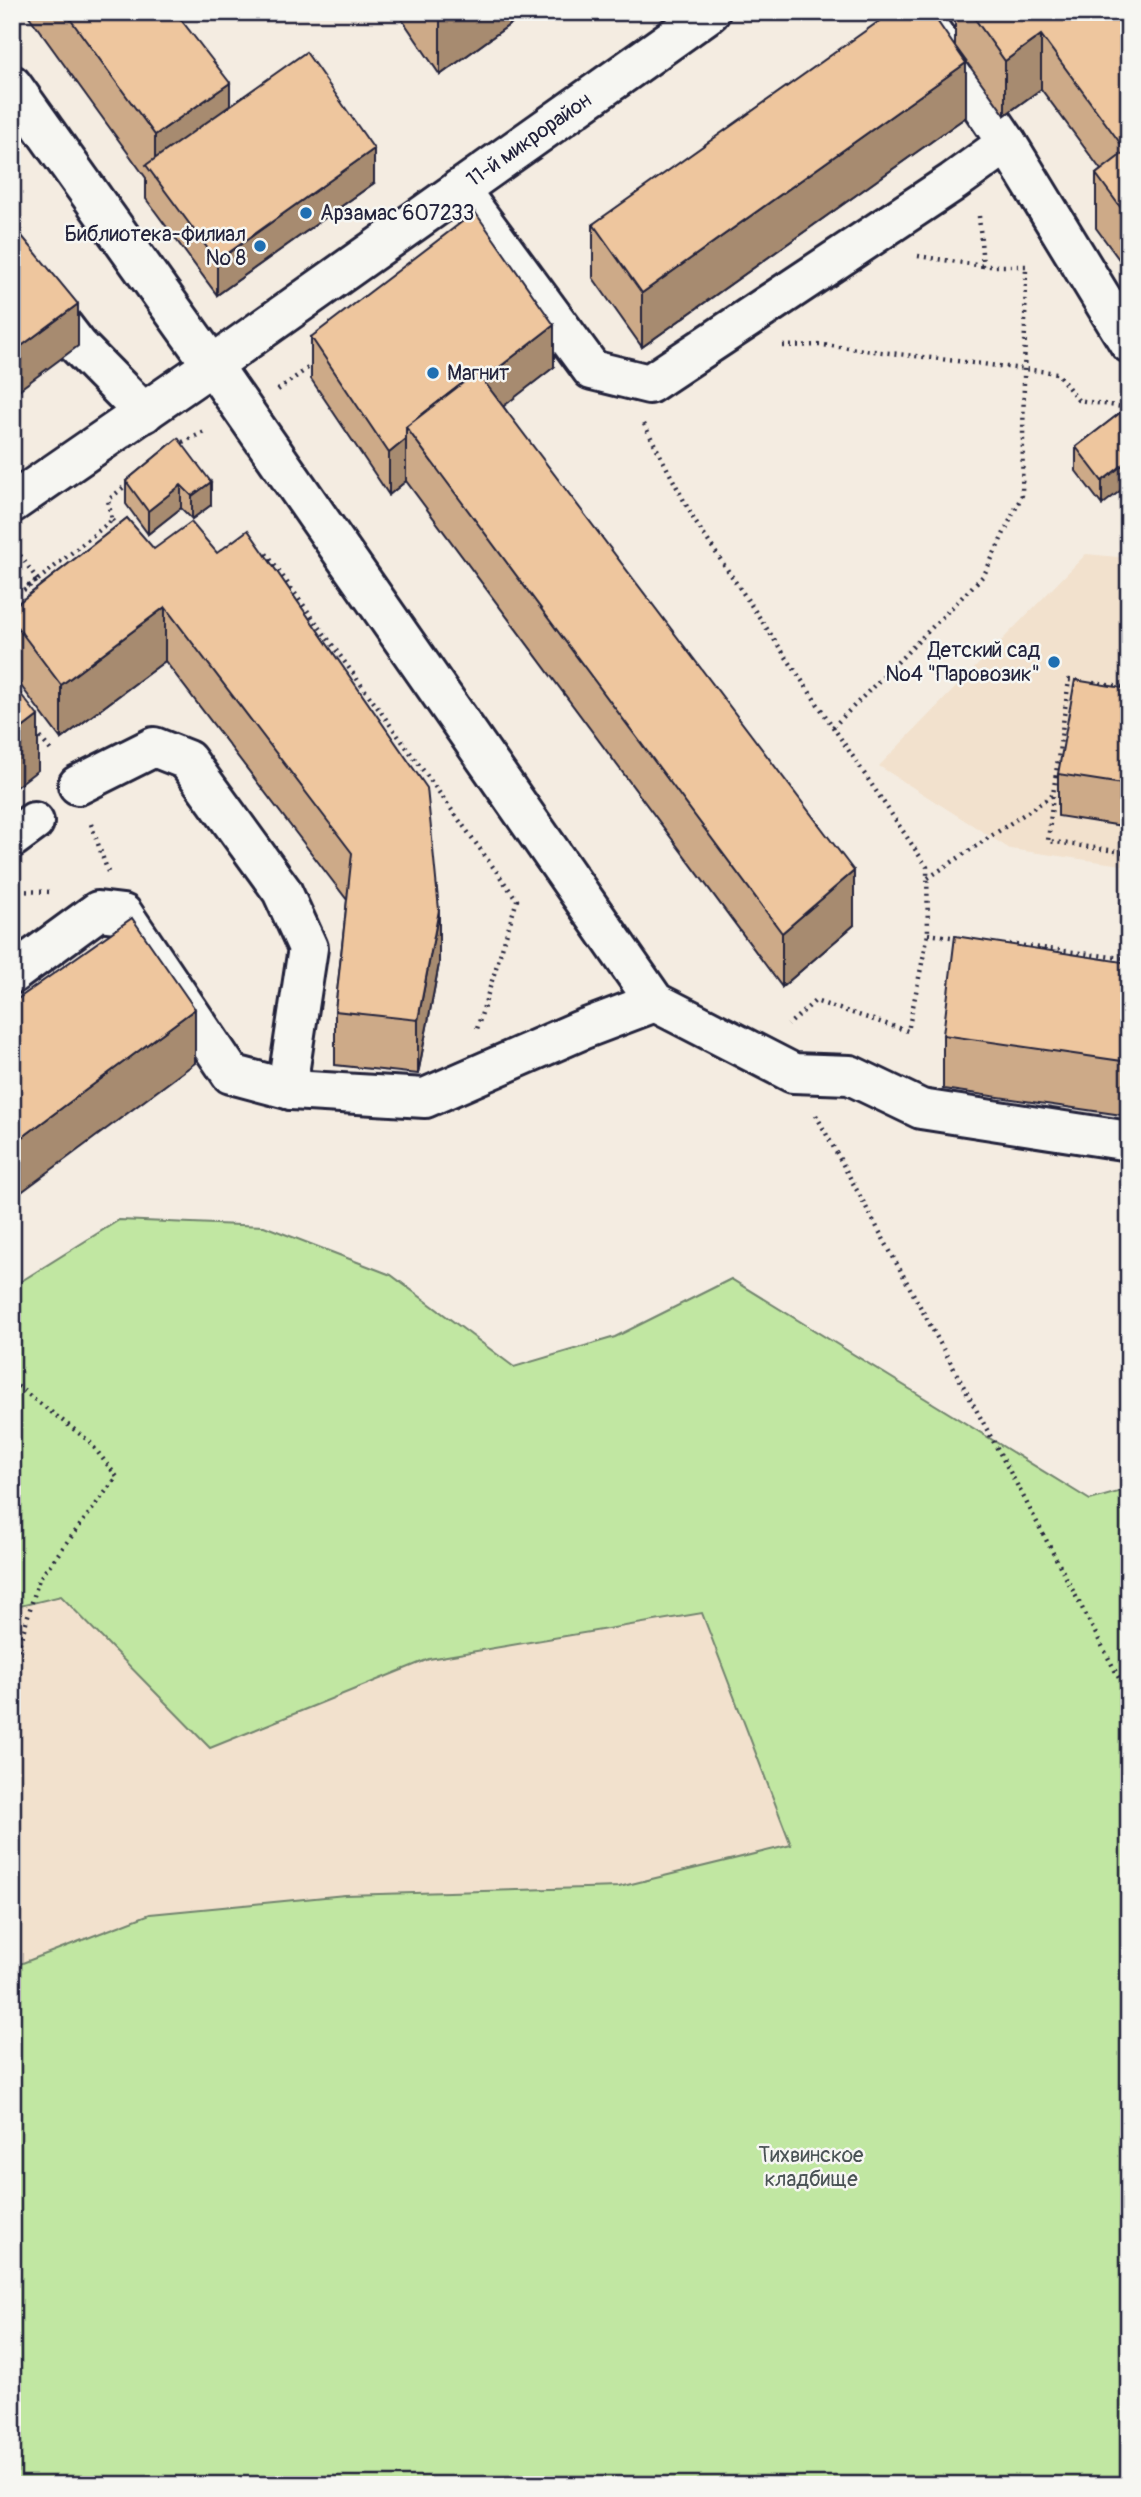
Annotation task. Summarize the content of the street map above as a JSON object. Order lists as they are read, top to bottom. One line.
{"streets":{"street":["11-й микрорайон"]},"parks":["Тихвинское кладбище"],"places":["Арзамас 607233","Библиотека-филиал № 8","Магнит","Детский сад №4 \"Паровозик\""]}
